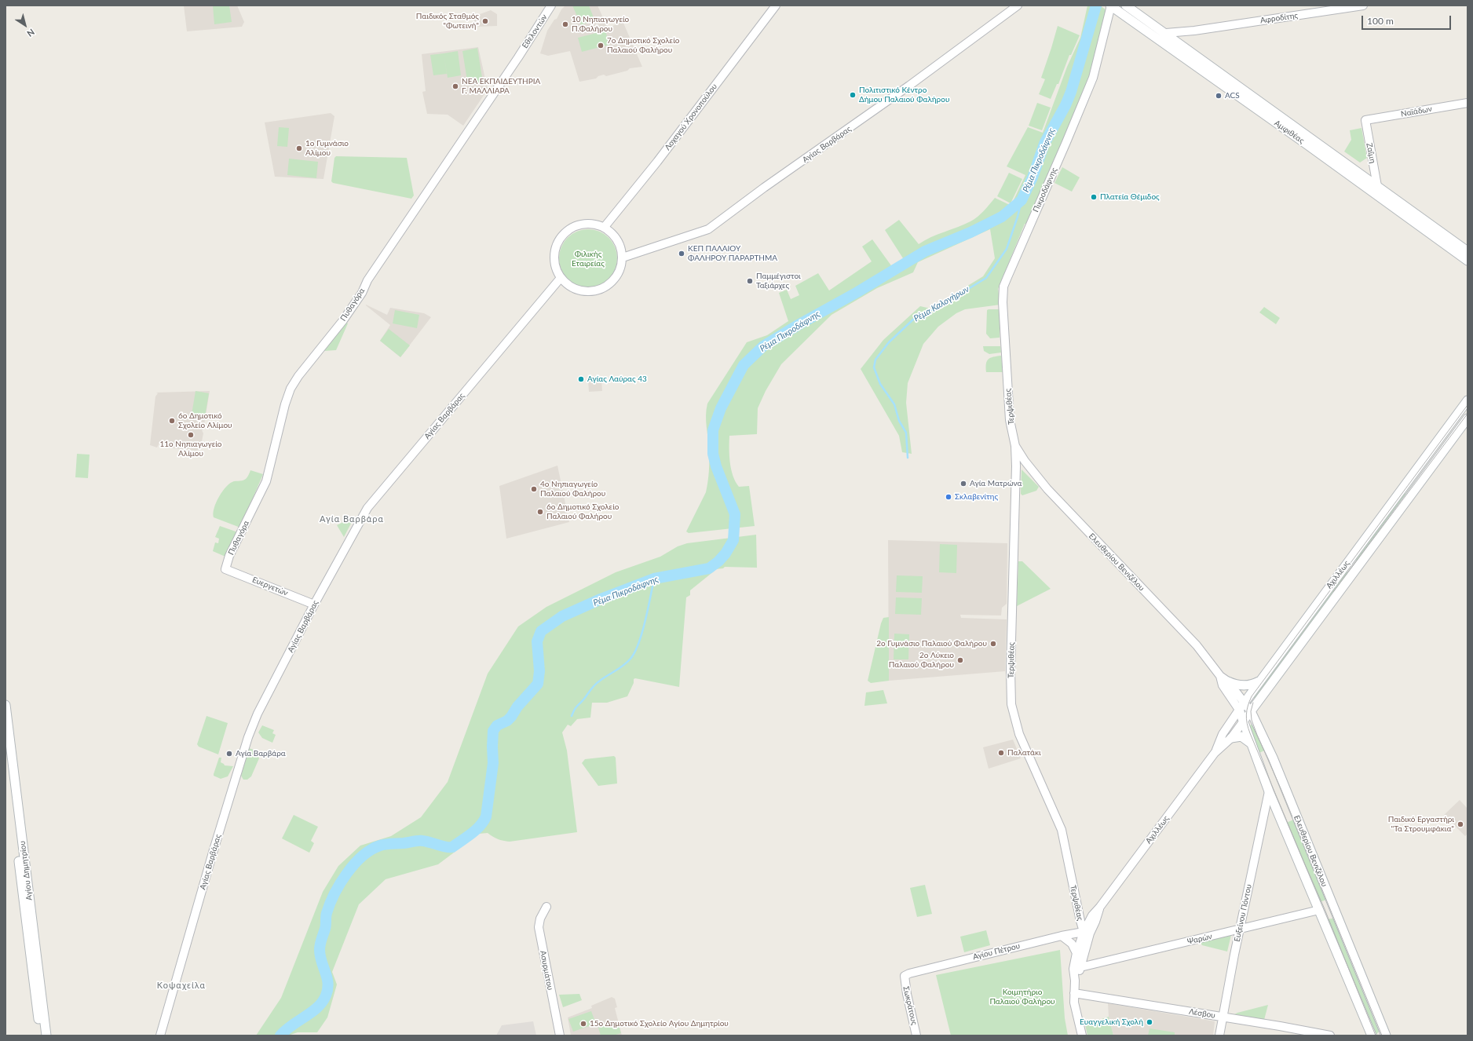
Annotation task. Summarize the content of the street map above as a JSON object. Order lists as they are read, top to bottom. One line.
{"streets":{"main road":["Αμφιθέας","Ελευθερίου Βενιζέλου","Αχιλλέως","Αγίου Δημητρίου"],"street":["Αφροδίτης","Εθελοντών","Ναϊάδων","Λοχαγού Χρονοπούλου","Αγίας Βαρβάρας","Ζαΐμη","Πικροδάφνης","Πυθαγόρα","Τερψιθέας","Ευεργετών","Ευξείνου Πόντου","Ψαρών","Αγίου Πέτρου","Ασυρμάτου","Σωκράτους","Λέσβου"]},"crossings":[["Αφροδίτης","Αμφιθέας"],["Εθελοντών","Πυθαγόρα"],["Ναϊάδων","Ζαΐμη"],["Λοχαγού Χρονοπούλου","Αγίας Βαρβάρας"],["Αμφιθέας","Ζαΐμη"],["Αμφιθέας","Πικροδάφνης"],["Αγίας Βαρβάρας","Ευεργετών"],["Πικροδάφνης","Τερψιθέας"],["Πυθαγόρα","Ευεργετών"],["Τερψιθέας","Ελευθερίου Βενιζέλου"],["Τερψιθέας","Αχιλλέως"],["Τερψιθέας","Αγίου Πέτρου"],["Ελευθερίου Βενιζέλου","Αχιλλέως"],["Ελευθερίου Βενιζέλου","Ευξείνου Πόντου"],["Ελευθερίου Βενιζέλου","Ψαρών"],["Αχιλλέως","Αγίου Πέτρου"],["Ευξείνου Πόντου","Ψαρών"],["Ευξείνου Πόντου","Λέσβου"],["Αγίου Πέτρου","Σωκράτους"]],"districts":["Αγία Βαρβάρα","Κοψαχείλα"],"water":["Ρέμα Πικροδάφνης","Ρέμα Καλογήρων"],"parks":["Φιλικής Εταιρείας","Κοιμητήριο Παλαιού Φαλήρου"],"places":["Παιδικός Σταθμός \"Φωτεινή\"","10 Νηπιαγωγείο Π.Φαλήρου","7ο Δημοτικό Σχολείο Παλαιού Φαλήρου","ΝΕΑ ΕΚΠΑΙΔΕΥΤΗΡΙΑ Γ. ΜΑΛΛΙΑΡΑ","Πολιτιστικό Κέντρο Δήμου Παλαιού Φαλήρου","ACS","1ο Γυμνάσιο Αλίμου","Πλατεία Θέμιδος","ΚΕΠ ΠΑΛΑΙΟΥ ΦΑΛΗΡΟΥ ΠΑΡΑΡΤΗΜΑ","Παμμέγιστοι Ταξιάρχες","Αγίας Λαύρας 43","6ο Δημοτικό Σχολείο Αλίμου","11ο Νηπιαγωγείο Αλίμου","Αγία Ματρώνα","4ο Νηπιαγωγείο Παλαιού Φαλήρου","Σκλαβενίτης","6ο Δημοτικό Σχολείο Παλαιού Φαλήρου","2ο Γυμνάσιο Παλαιού Φαλήρου","2ο Λύκειο Παλαιού Φαλήρου","Παλατάκι","Αγία Βαρβάρα","Παιδικό Εργαστήρι \"Τα Στρουμφάκια\"","Ευαγγελική Σχολή","15ο Δημοτικό Σχολείο Αγίου Δημητρίου"],"scale_bar":"100 m","north":"bottom right"}
